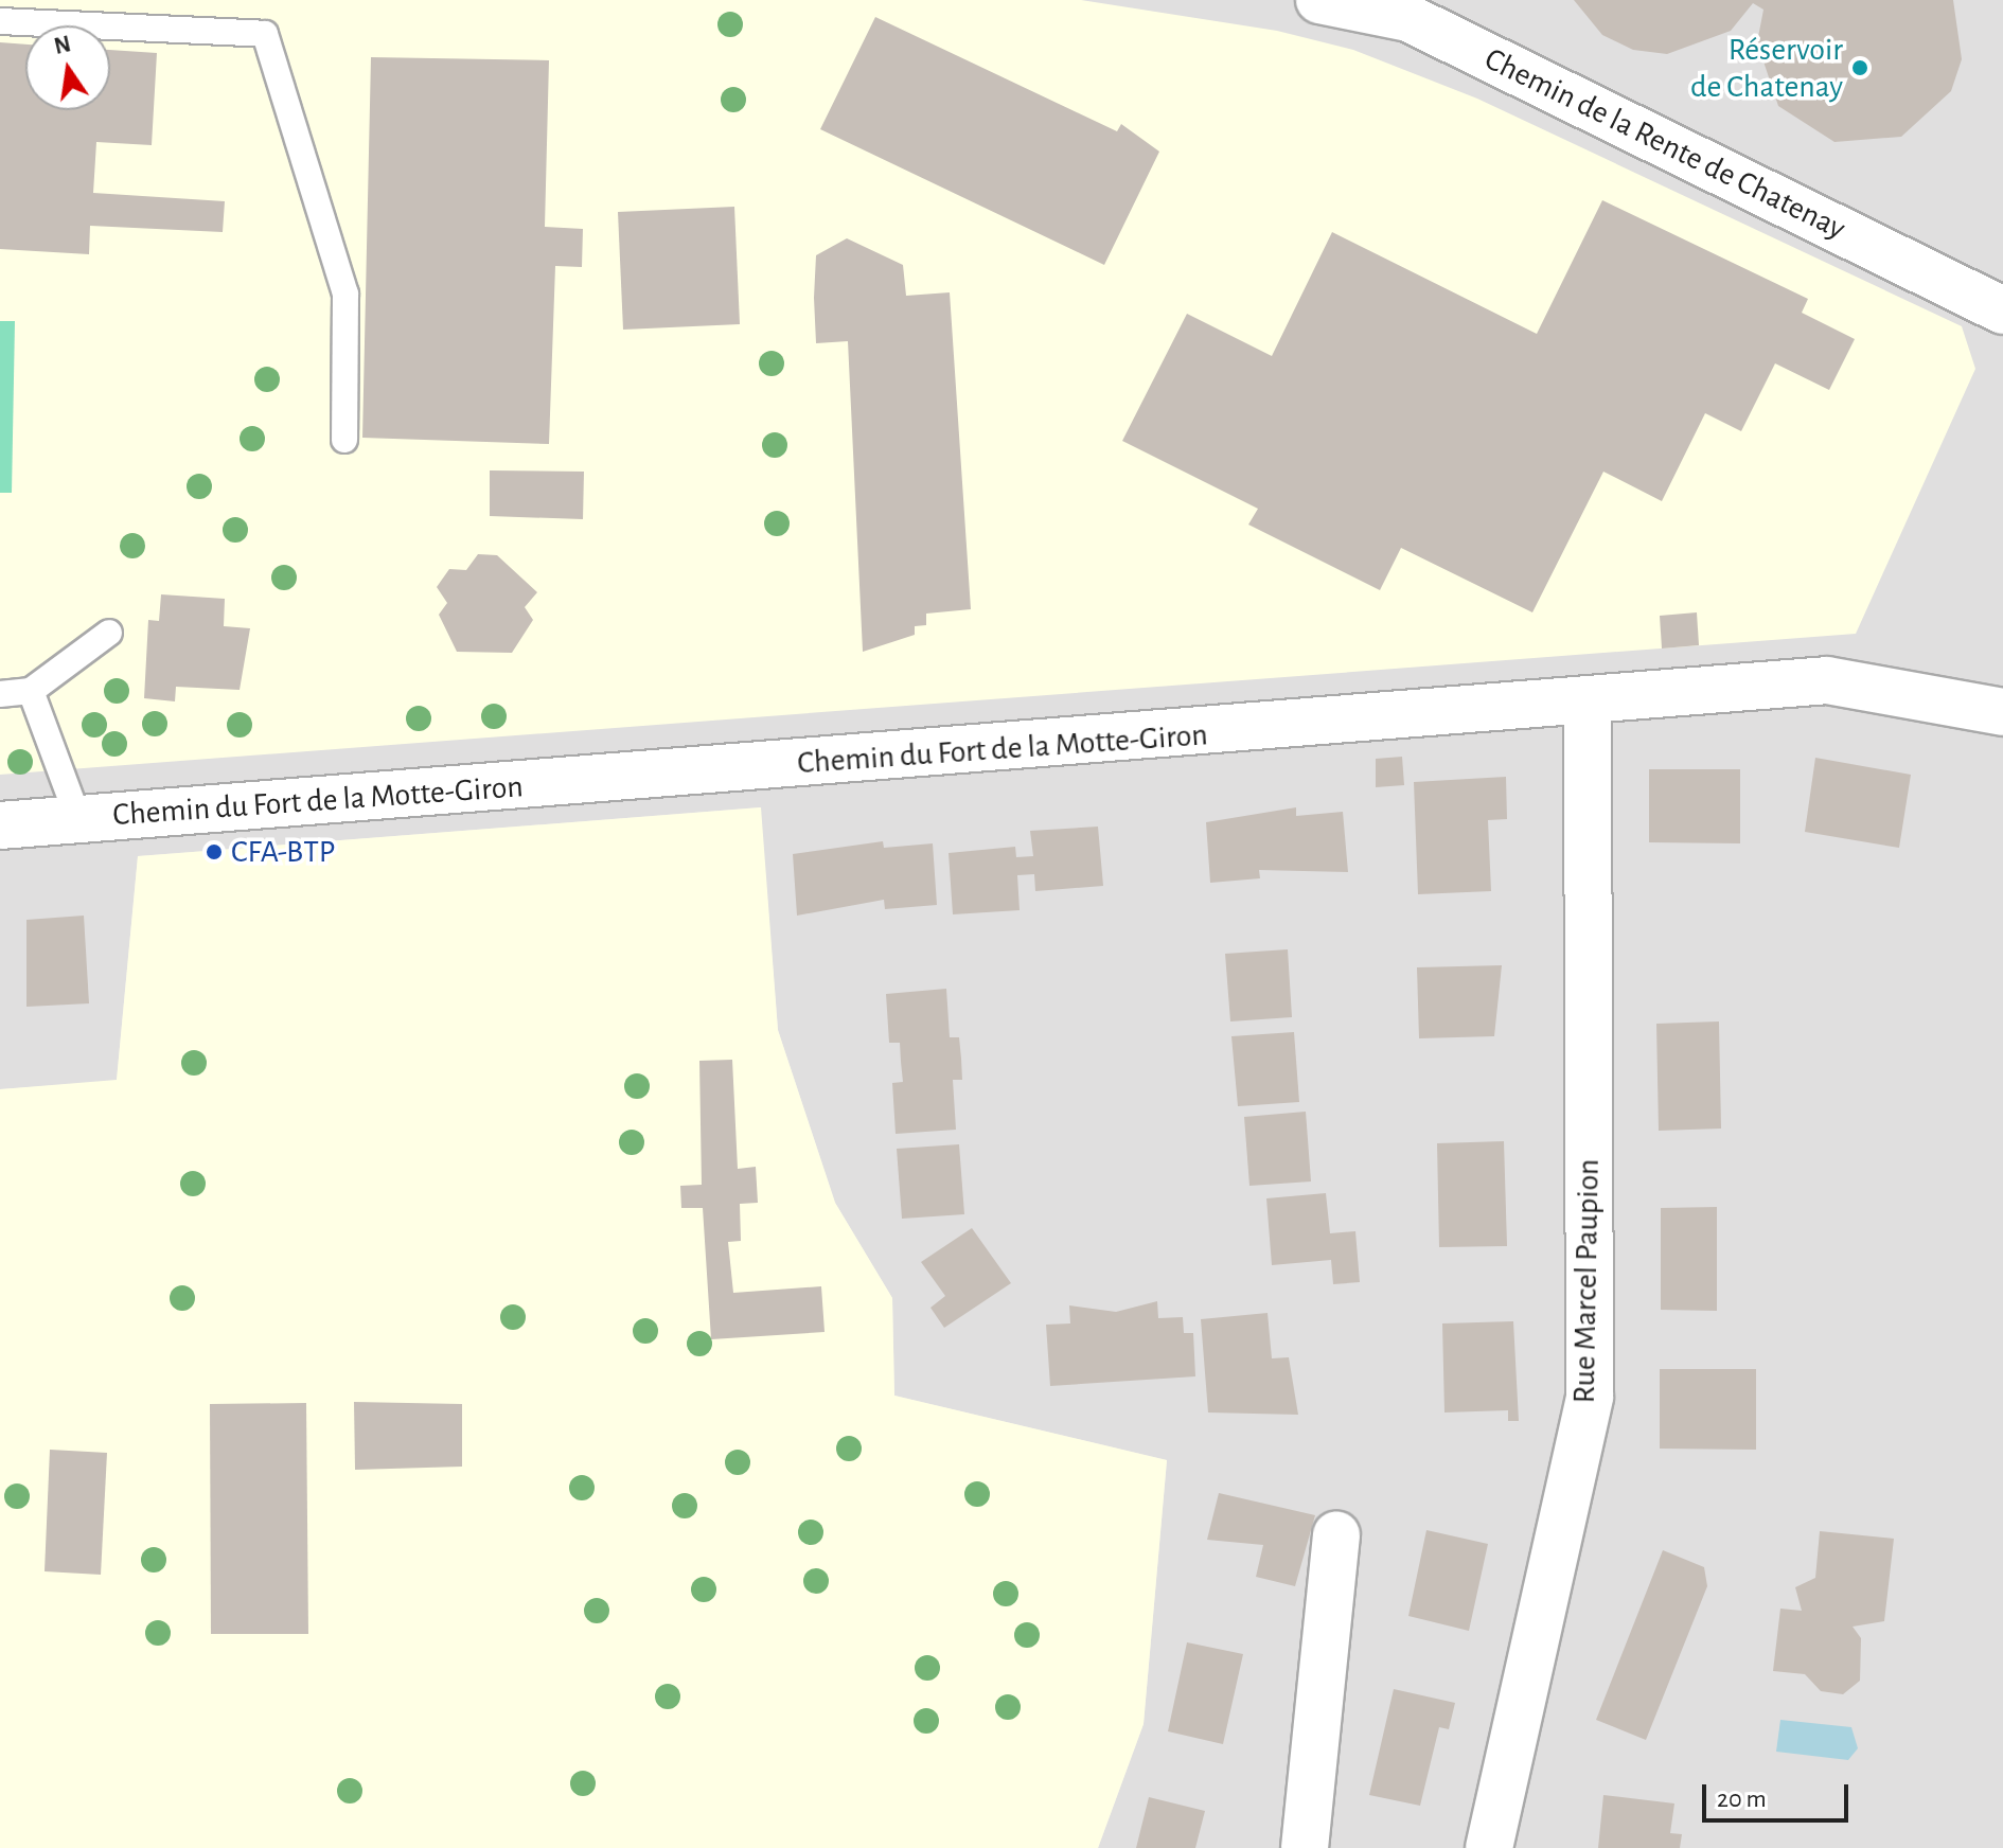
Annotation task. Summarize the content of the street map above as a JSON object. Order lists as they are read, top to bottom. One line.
{"streets":{"street":["Chemin de la Rente de Chatenay","Chemin du Fort de la Motte-Giron","Rue Marcel Paupion"]},"crossings":[["Chemin du Fort de la Motte-Giron","Rue Marcel Paupion"]],"places":["Réservoir de Chatenay","CFA-BTP"],"scale_bar":"20 m","north":"top"}
